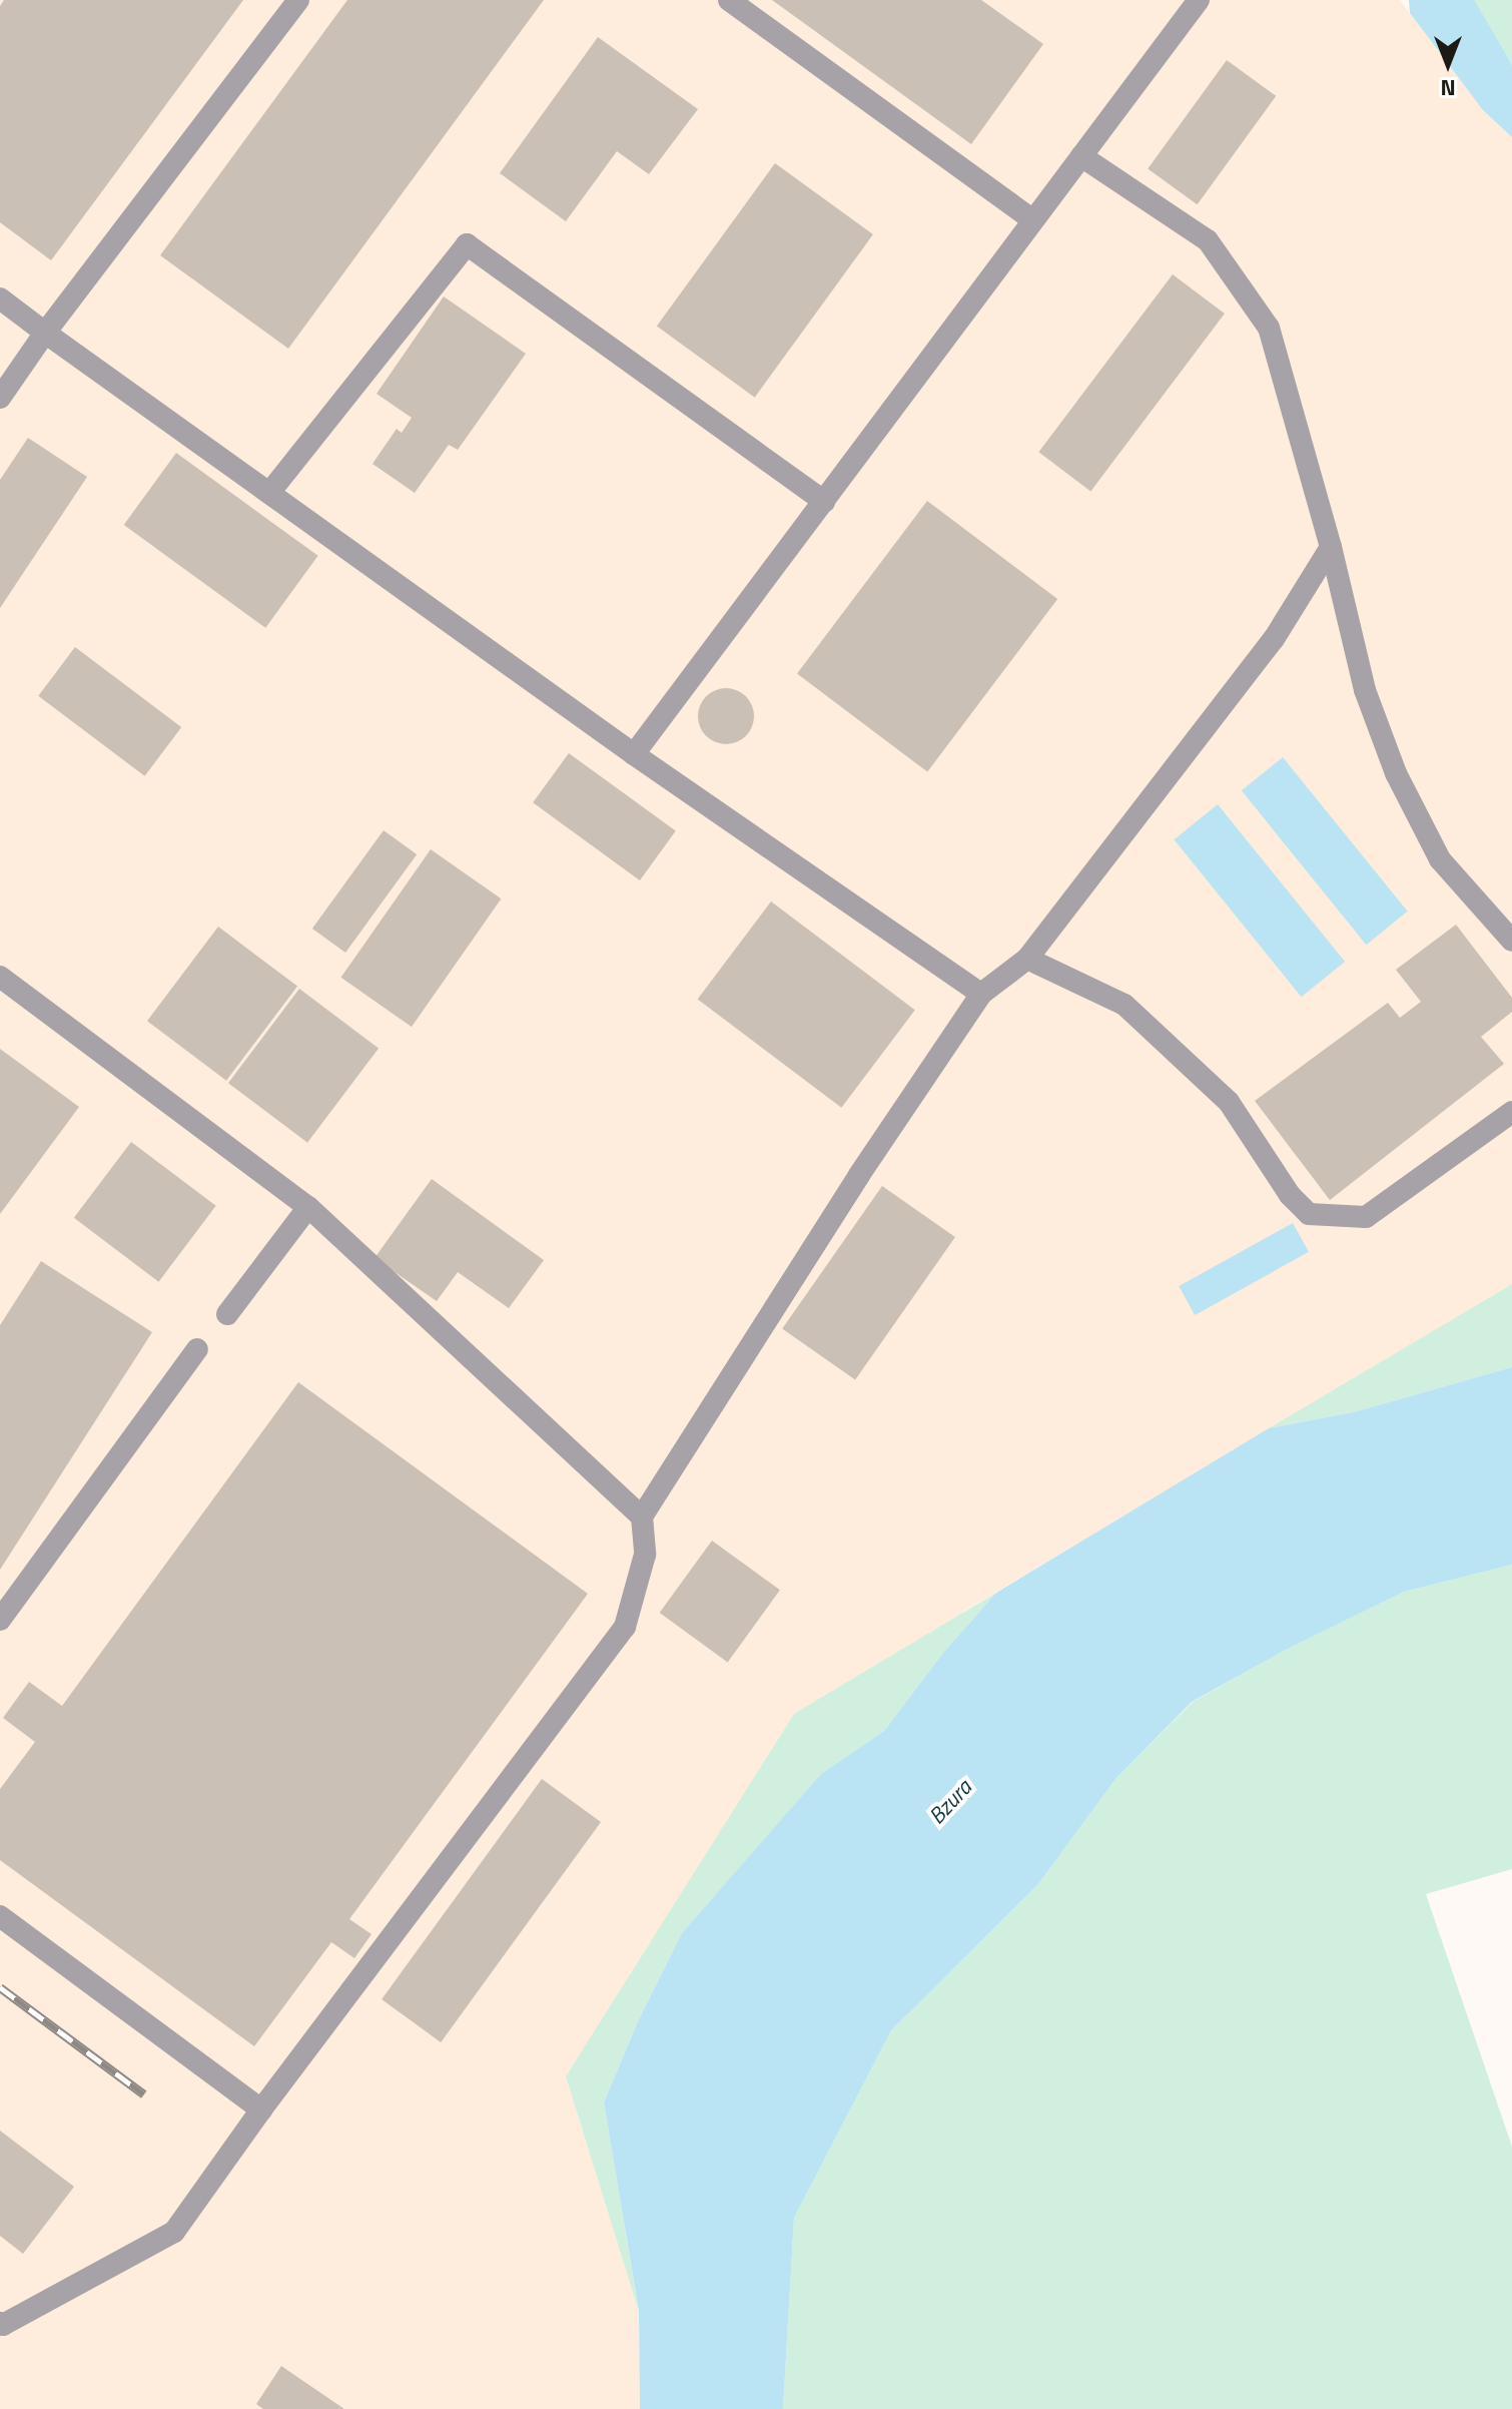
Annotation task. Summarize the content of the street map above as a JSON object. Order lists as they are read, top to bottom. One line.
{"water":["Bzura"],"north":"bottom"}
